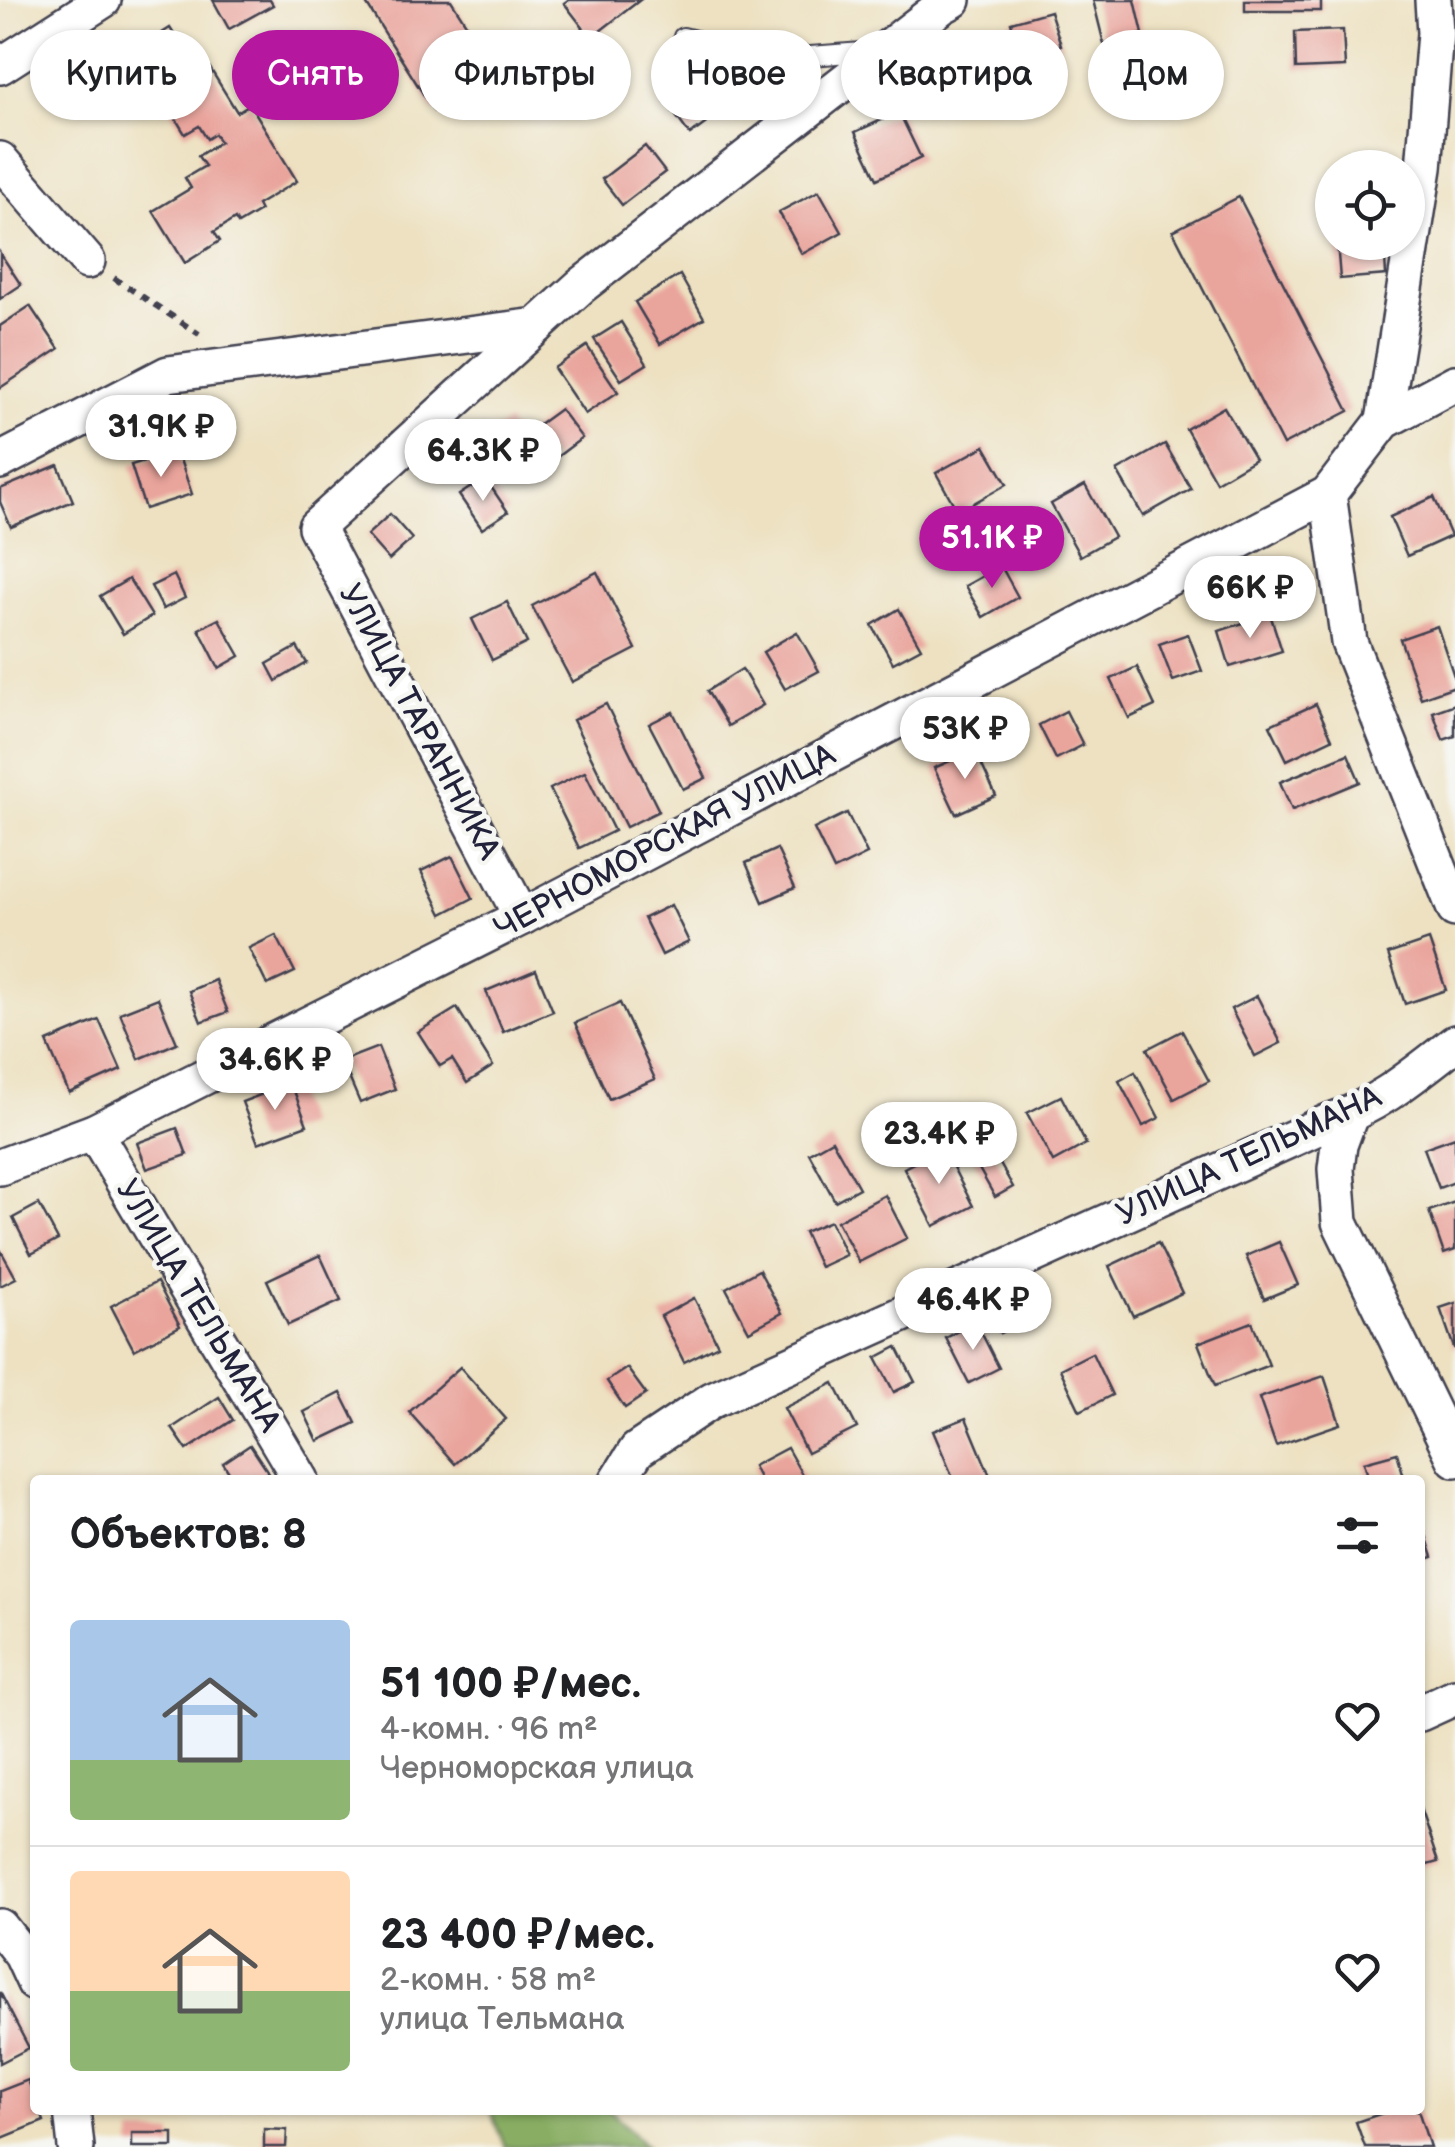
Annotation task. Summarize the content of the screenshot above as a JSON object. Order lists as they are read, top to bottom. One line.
{"streets":{"street":["УЛИЦА ТАРАННИКА","ЧЕРНОМОРСКАЯ УЛИЦА","УЛИЦА ТЕЛЬМАНА"]},"crossings":[["УЛИЦА ТАРАННИКА","ЧЕРНОМОРСКАЯ УЛИЦА"],["ЧЕРНОМОРСКАЯ УЛИЦА","УЛИЦА ТЕЛЬМАНА"]],"page":{"chip":["Купить","Снять","Фильтры","Новое","Квартира","Дом"],"price":["31.9K ₽","64.3K ₽","51.1K ₽","66K ₽","53K ₽","34.6K ₽","23.4K ₽","46.4K ₽"],"heading":"Объектов: 8","list":[{"name":"51 100 ₽/мес.","note":"4-комн. · 96 m² · Черноморская улица"},{"name":"23 400 ₽/мес.","note":"2-комн. · 58 m² · улица Тельмана"}]}}
